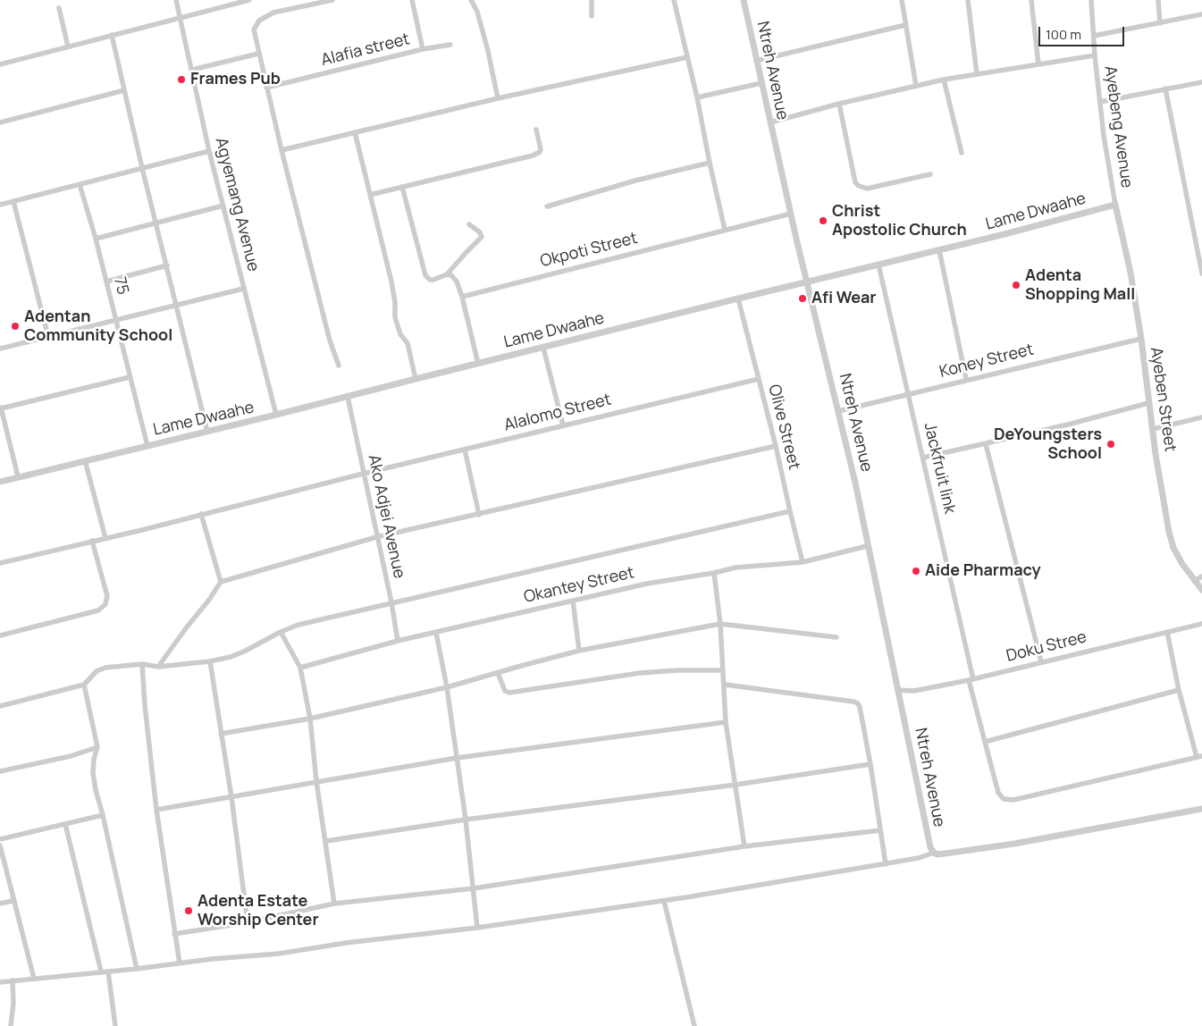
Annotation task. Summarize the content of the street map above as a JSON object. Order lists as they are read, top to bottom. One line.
{"streets":{"street":["Alafia street","Ntreh Avenue","Ayebeng Avenue","Agyemang Avenue","Lame Dwaahe","Okpoti Street","75","Koney Street","Ayeben Street","Alalomo Street","Olive Street","Jackfruit link","Ako Adjei Avenue","Okantey Street","Doku Stree"]},"crossings":[["Ntreh Avenue","Lame Dwaahe"],["Ntreh Avenue","Okpoti Street"],["Ntreh Avenue","Koney Street"],["Ntreh Avenue","Okantey Street"],["Ntreh Avenue","Doku Stree"],["Ayebeng Avenue","Lame Dwaahe"],["Ayebeng Avenue","Ayeben Street"],["Agyemang Avenue","Lame Dwaahe"],["Lame Dwaahe","75"],["Lame Dwaahe","Ayeben Street"],["Lame Dwaahe","Olive Street"],["Lame Dwaahe","Jackfruit link"],["Lame Dwaahe","Ako Adjei Avenue"],["Koney Street","Ayeben Street"],["Koney Street","Jackfruit link"],["Alalomo Street","Olive Street"],["Alalomo Street","Ako Adjei Avenue"],["Olive Street","Okantey Street"],["Jackfruit link","Doku Stree"],["Ako Adjei Avenue","Okantey Street"]],"places":["Frames Pub","Christ Apostolic Church","Adenta Shopping Mall","Afi Wear","Adentan Community School","DeYoungsters School","Aide Pharmacy","Adenta Estate Worship Center"],"scale_bar":"100 m"}
